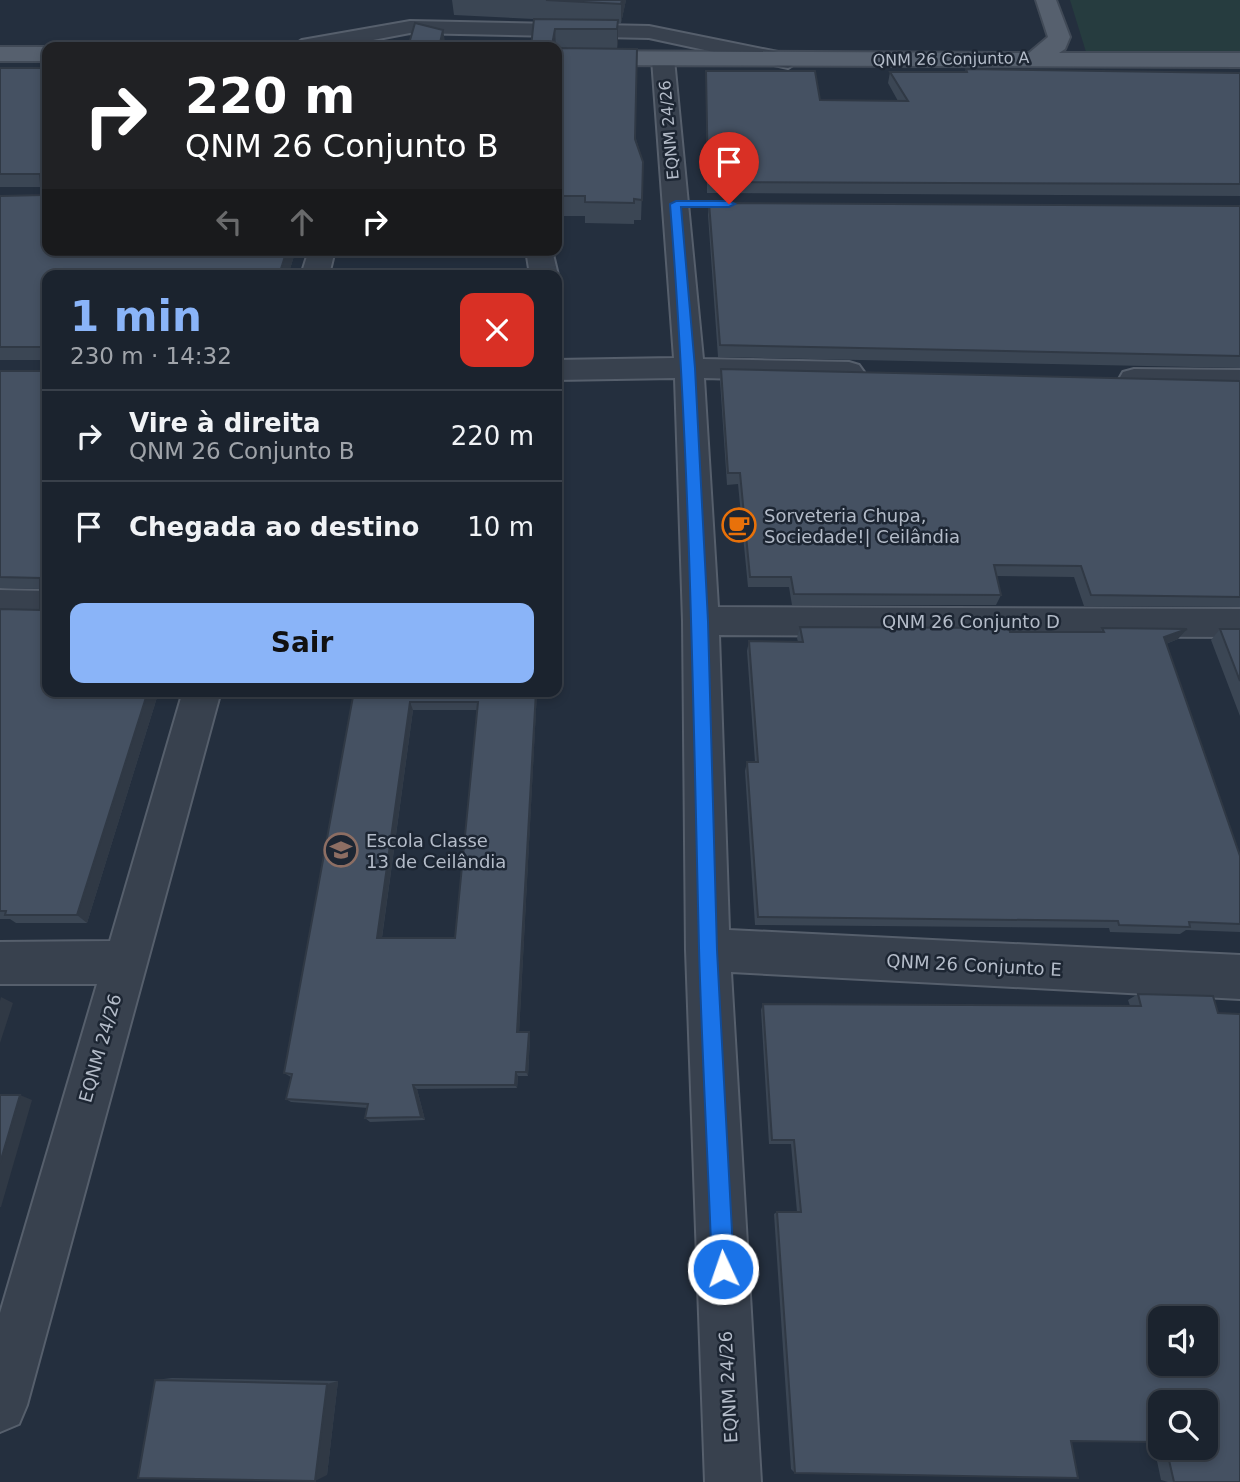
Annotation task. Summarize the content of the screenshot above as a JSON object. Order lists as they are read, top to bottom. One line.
{"streets":{"main road":["QNM 26 Conjunto A"],"street":["EQNM 24/26","QNM 26 Conjunto D","QNM 26 Conjunto E"]},"crossings":[["QNM 26 Conjunto A","EQNM 24/26"],["EQNM 24/26","QNM 26 Conjunto D"],["EQNM 24/26","QNM 26 Conjunto E"]],"places":{"cafe":["Sorveteria Chupa, Sociedade!| Ceilândia"],"school or university":["Escola Classe 13 de Ceilândia"]},"page":{"turn":["220 m","QNM 26 Conjunto B"],"heading":["1 min","230 m · 14:32"],"list":[{"name":"Vire à direita","note":"QNM 26 Conjunto B","value":"220 m"},{"name":"Chegada ao destino","value":"10 m"}],"buttons":"Sair"}}
